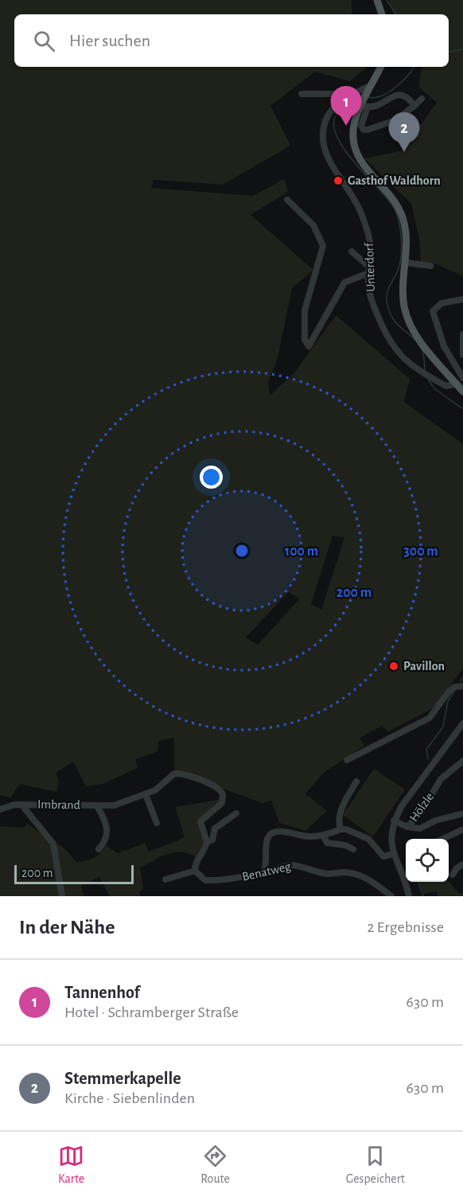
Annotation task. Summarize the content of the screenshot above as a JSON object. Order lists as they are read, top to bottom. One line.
{"streets":{"street":["Unterdorf","Imbrand","Hölzle","Benatweg"]},"places":["Gasthof Waldhorn","Pavillon"],"scale_bar":"200 m","page":{"search":"Hier suchen","pins":["1","2"],"scale":"200 m","heading":["In der Nähe","2 Ergebnisse"],"list":[{"mark":"1","name":"Tannenhof","note":"Hotel · Schramberger Straße","value":"630 m"},{"mark":"2","name":"Stemmerkapelle","note":"Kirche · Siebenlinden","value":"630 m"}],"nav":["Karte","Route","Gespeichert"]},"rings":["100 m","300 m","200 m"]}
